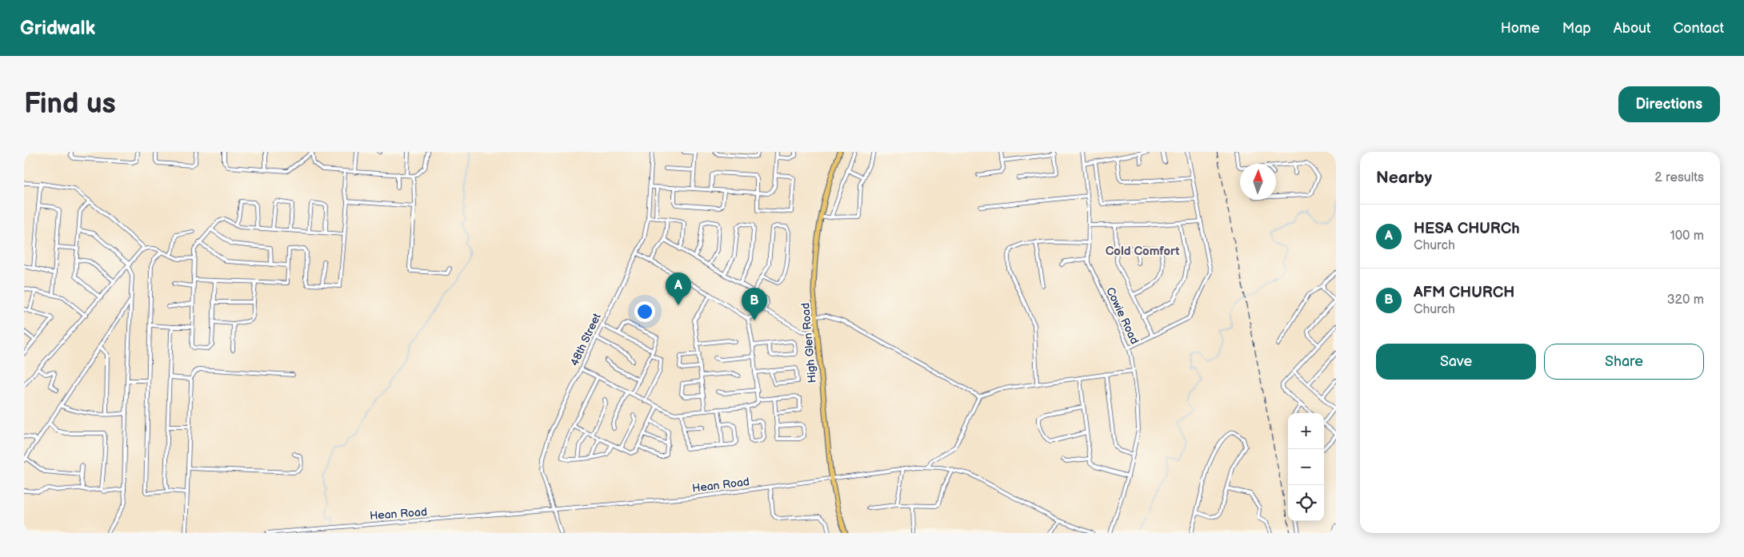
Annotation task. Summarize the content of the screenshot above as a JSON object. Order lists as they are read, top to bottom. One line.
{"streets":{"main road":["High Glen Road"],"street":["Cowie Road","48th Street","Hean Road"]},"crossings":[["48th Street","Hean Road"],["High Glen Road","Hean Road"]],"districts":["Cold Comfort"],"north":"top","page":{"header":"Gridwalk","nav":["Home","Map","About","Contact"],"buttons":["Directions",["Save","Share"]],"title":"Find us","heading":["Nearby","2 results"],"list":[{"mark":"A","name":"HESA CHURCh","note":"Church","value":"100 m"},{"mark":"B","name":"AFM CHURCH","note":"Church","value":"320 m"}],"pins":["A","B"],"map_buttons":["+","−"]}}
